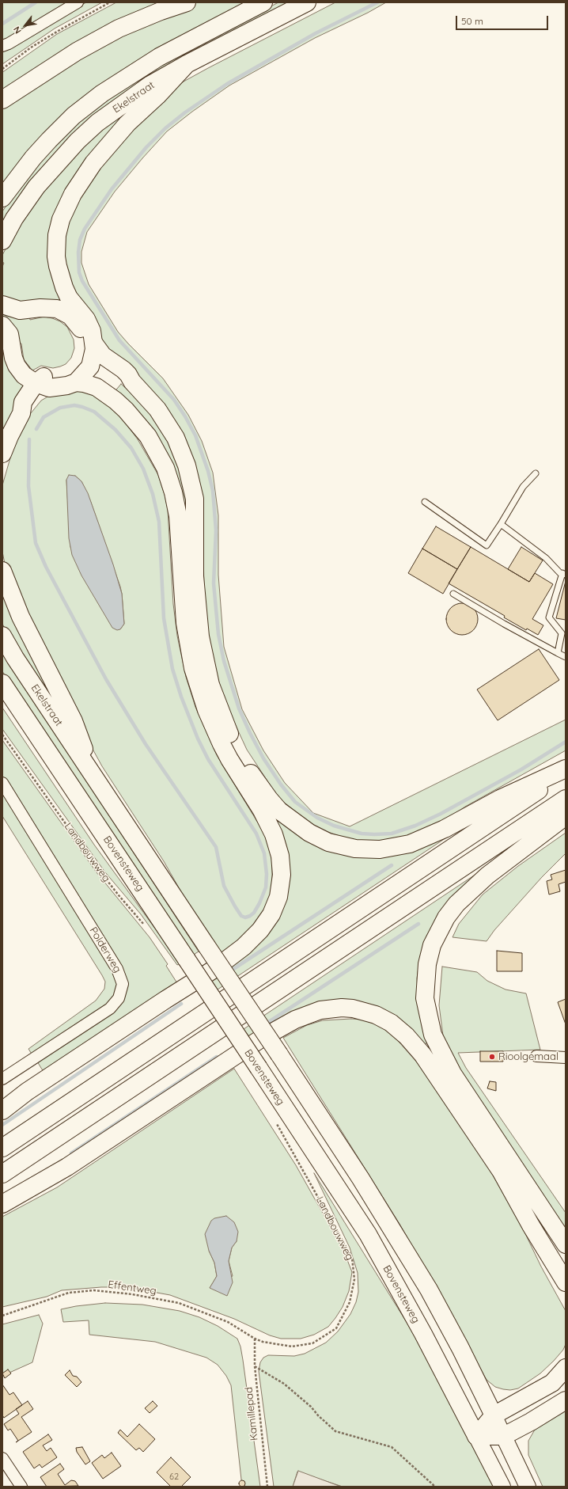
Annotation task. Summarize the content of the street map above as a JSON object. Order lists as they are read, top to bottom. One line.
{"streets":{"main road":["Ekelstraat","Bovensteweg"],"street":["Polderweg"],"path":["Landbouwweg","Effentweg","Kamillepad"]},"crossings":[["Landbouwweg","Effentweg"],["Landbouwweg","Kamillepad"],["Effentweg","Kamillepad"]],"places":["Rioolgemaal"],"house_numbers":["62"],"scale_bar":"50 m","north":"bottom left"}
